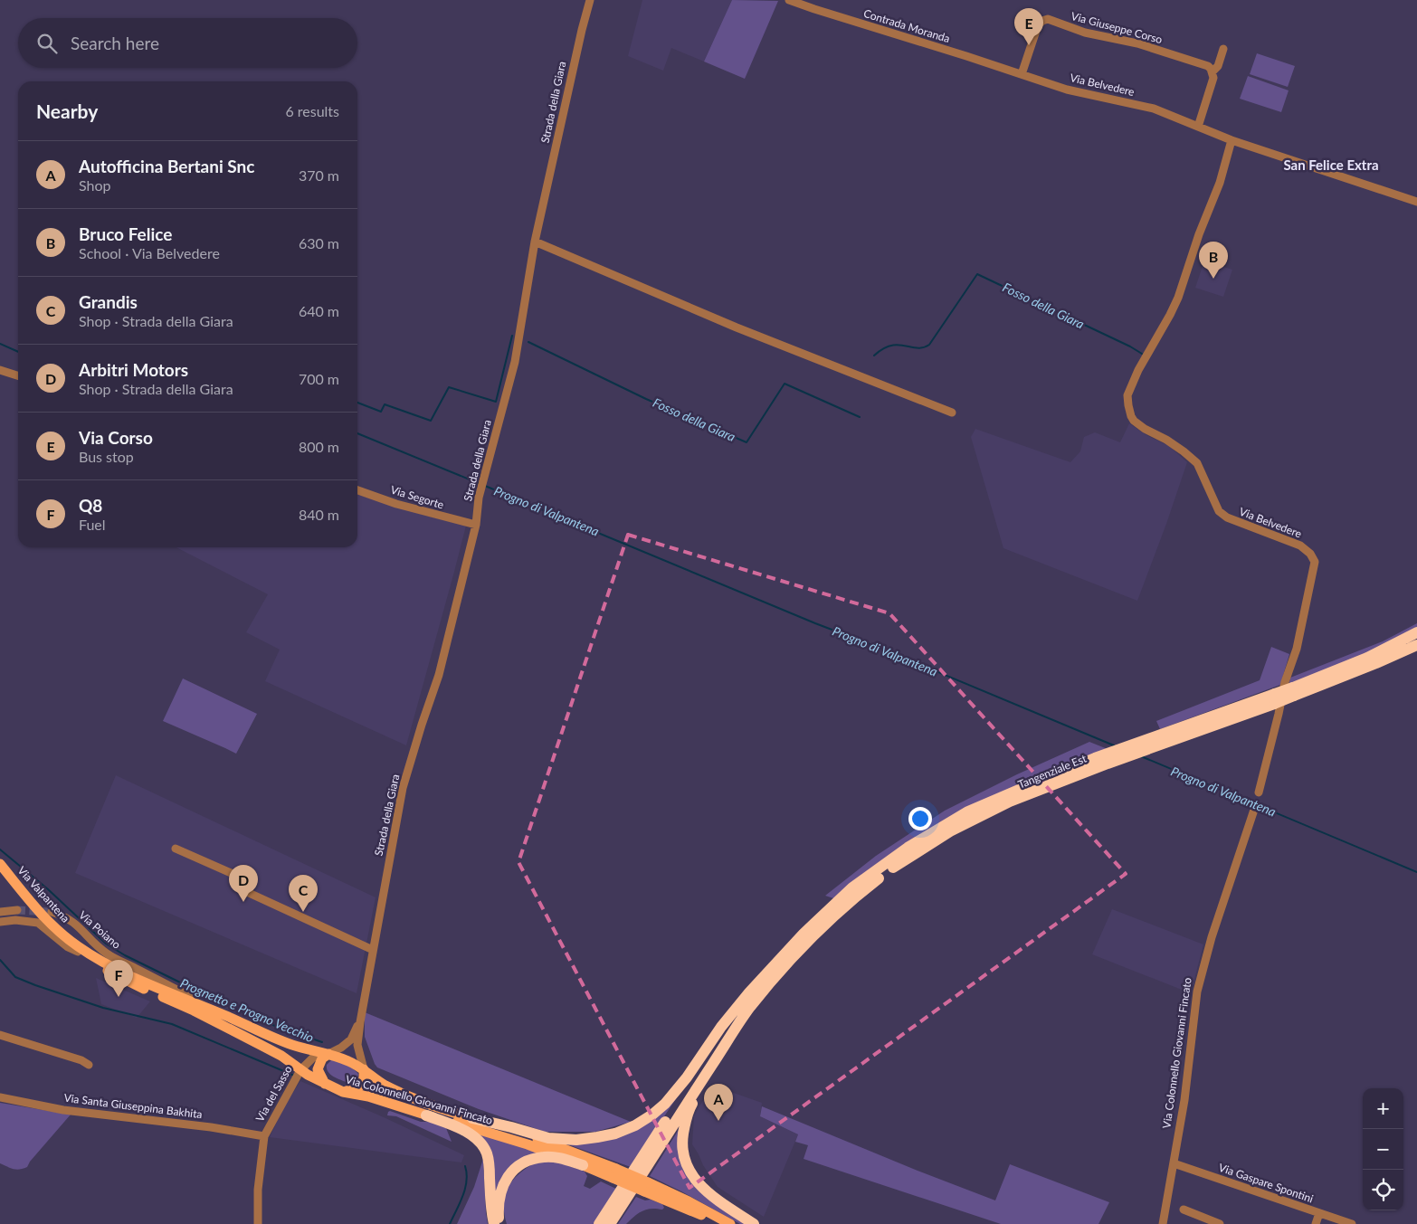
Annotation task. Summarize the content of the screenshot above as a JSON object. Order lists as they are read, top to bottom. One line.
{"streets":{"highway":["Tangenziale Est"],"main road":["Via Valpantena","Via Colonnello Giovanni Fincato"],"street":["Contrada Moranda","Via Giuseppe Corso","Via Belvedere","Strada della Giara","Via Segorte","Via Poiano","Via del Sasso","Via Santa Giuseppina Bakhita","Via Gaspare Spontini"]},"crossings":[["Contrada Moranda","Via Belvedere"],["Via Giuseppe Corso","Via Belvedere"],["Strada della Giara","Via Segorte"],["Strada della Giara","Via Colonnello Giovanni Fincato"],["Strada della Giara","Via del Sasso"],["Via Valpantena","Via Colonnello Giovanni Fincato"],["Via Poiano","Via Colonnello Giovanni Fincato"],["Via Colonnello Giovanni Fincato","Via del Sasso"],["Via Colonnello Giovanni Fincato","Via Gaspare Spontini"],["Via del Sasso","Via Santa Giuseppina Bakhita"]],"districts":["San Felice Extra"],"water":["Fosso della Giara","Progno di Valpantena","Prognetto e Progno Vecchio"],"page":{"pins":["E","B","D","C","F","A"],"search":"Search here","heading":["Nearby","6 results"],"list":[{"mark":"A","name":"Autofficina Bertani Snc","note":"Shop","value":"370 m"},{"mark":"B","name":"Bruco Felice","note":"School · Via Belvedere","value":"630 m"},{"mark":"C","name":"Grandis","note":"Shop · Strada della Giara","value":"640 m"},{"mark":"D","name":"Arbitri Motors","note":"Shop · Strada della Giara","value":"700 m"},{"mark":"E","name":"Via Corso","note":"Bus stop","value":"800 m"},{"mark":"F","name":"Q8","note":"Fuel","value":"840 m"}],"map_buttons":["+","−"]}}
